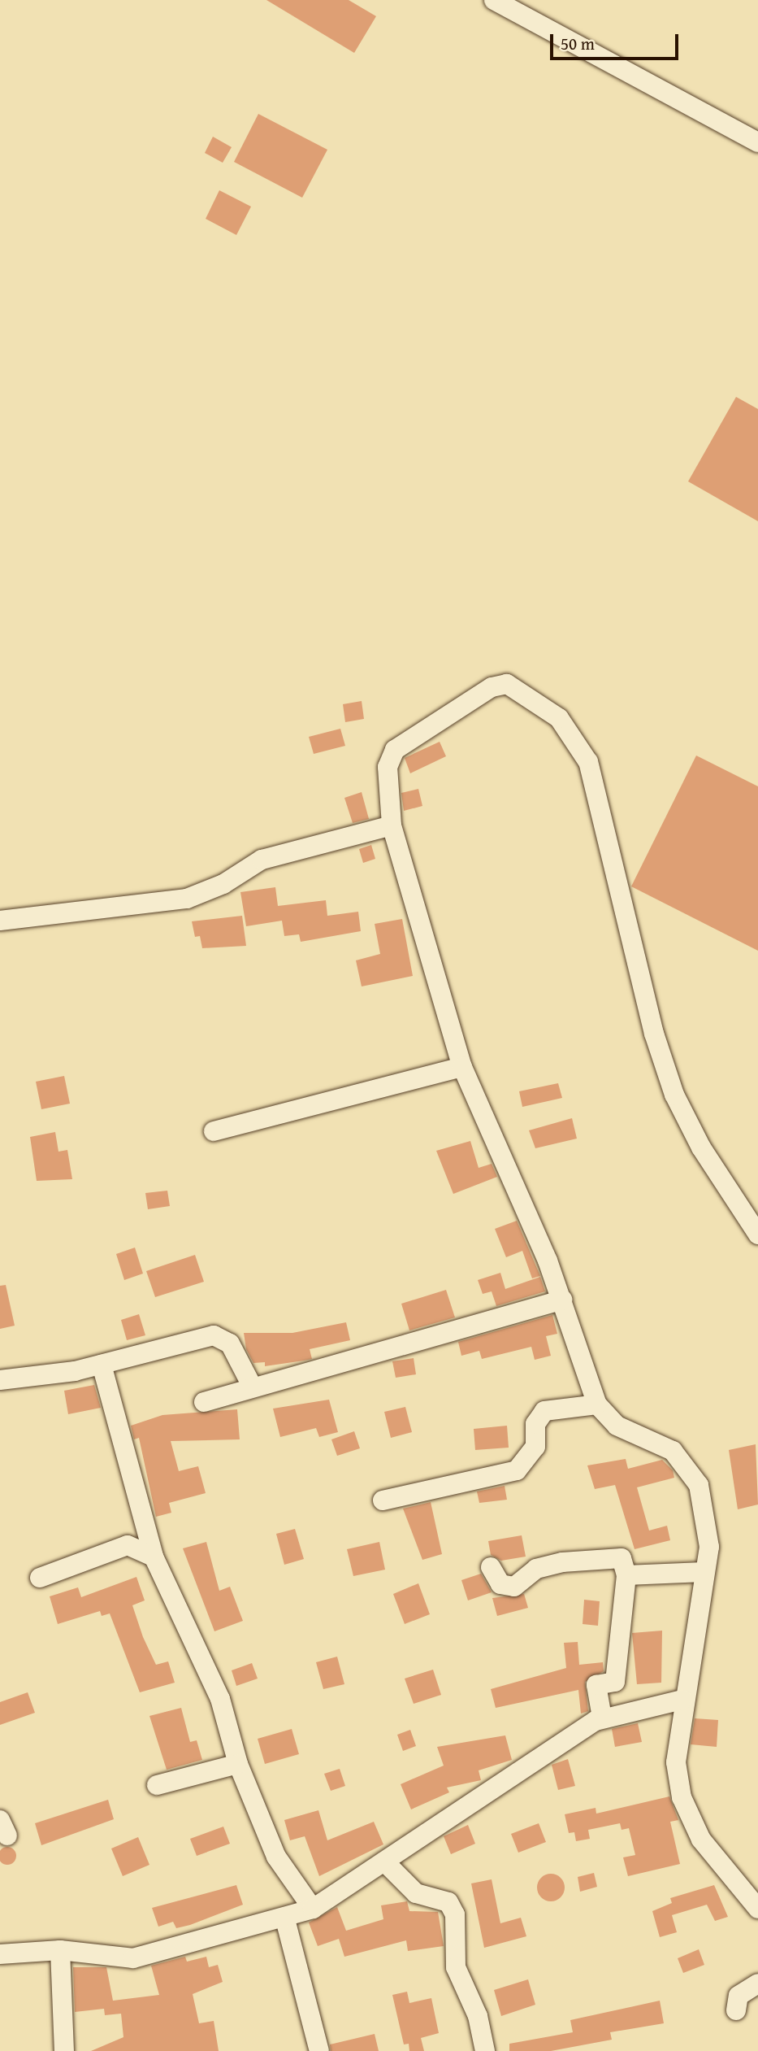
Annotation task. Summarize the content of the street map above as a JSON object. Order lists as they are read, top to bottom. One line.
{"scale_bar":"50 m"}
